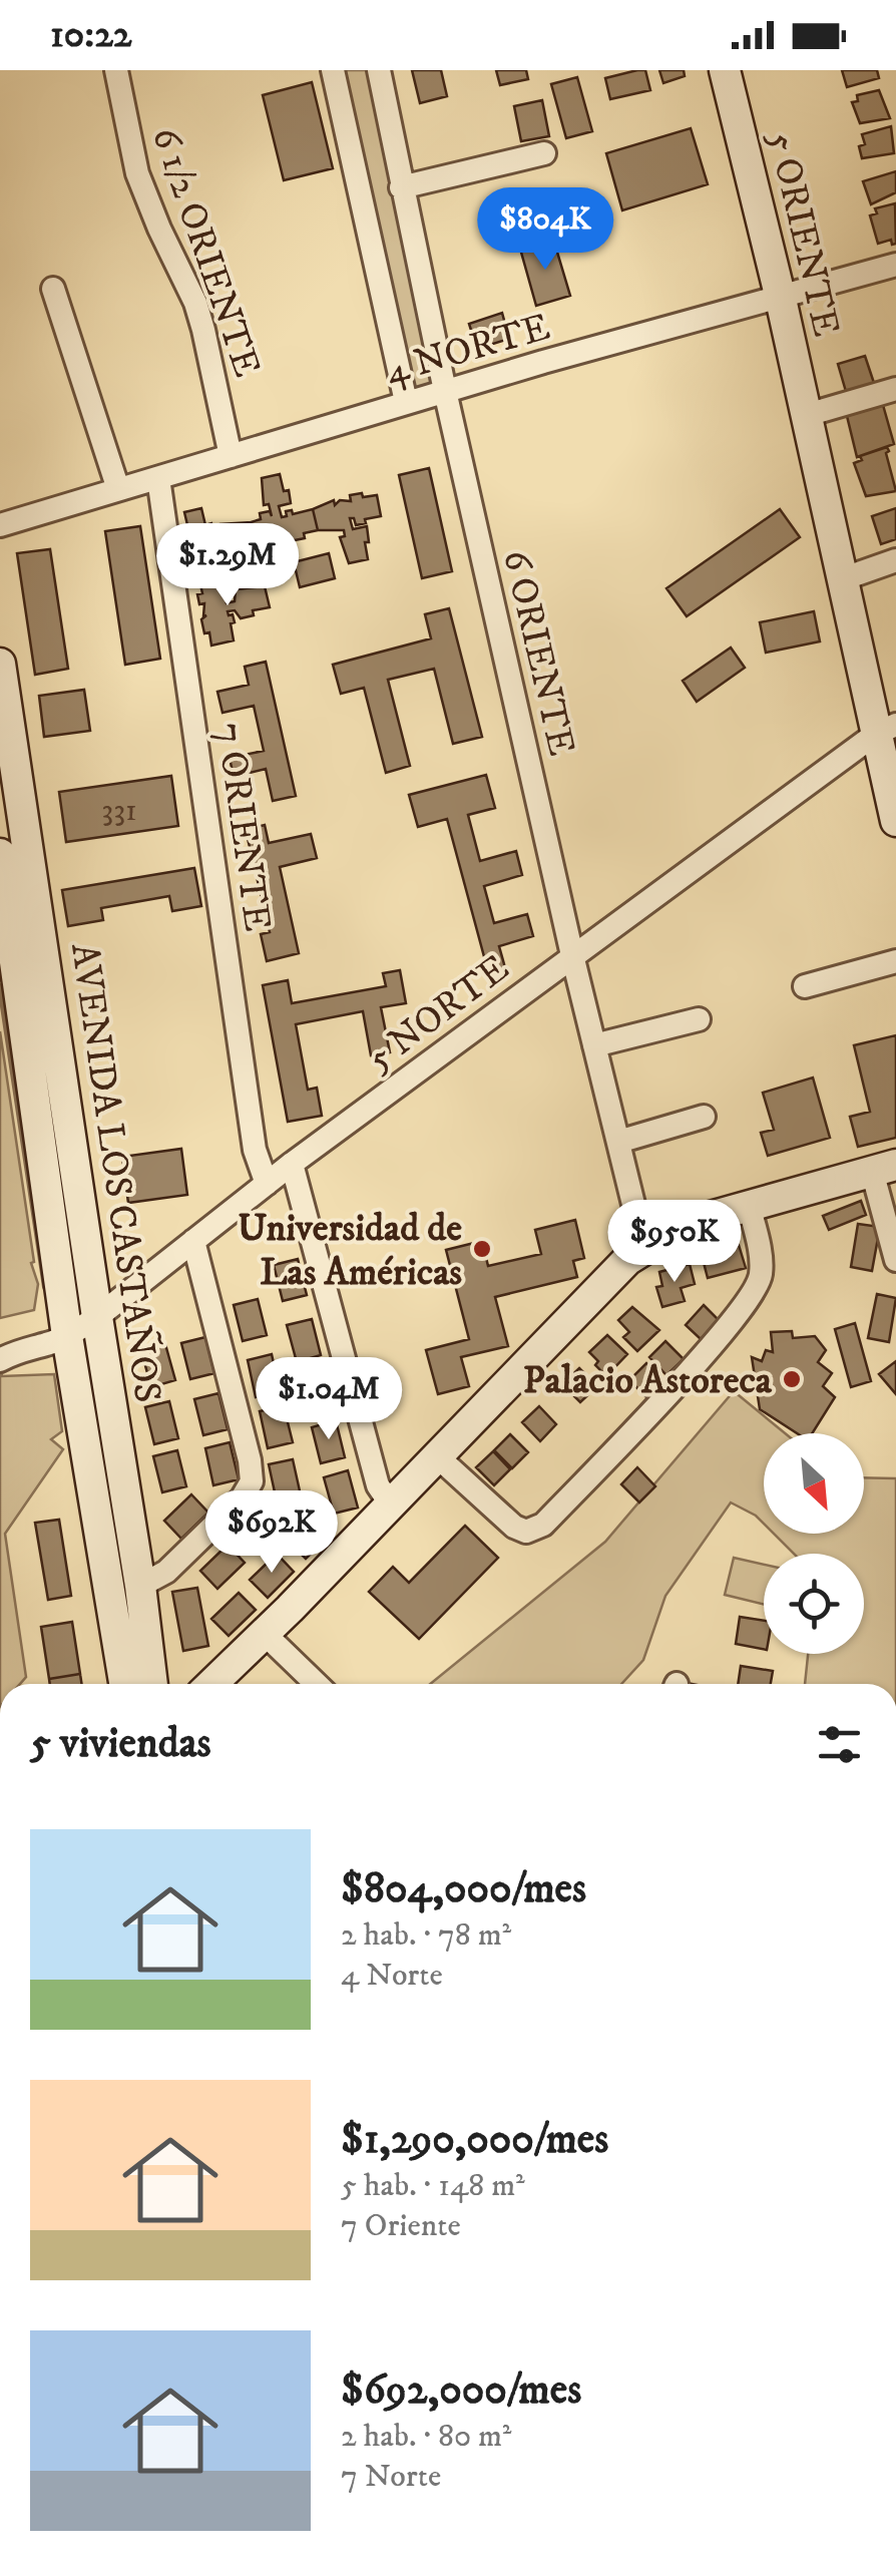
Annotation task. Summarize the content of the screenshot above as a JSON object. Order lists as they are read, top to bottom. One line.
{"streets":{"main road":["5 ORIENTE","AVENIDA LOS CASTAÑOS"],"street":["6 1/2 ORIENTE","4 NORTE","6 ORIENTE","7 ORIENTE","5 NORTE"]},"crossings":[["5 ORIENTE","4 NORTE"],["5 ORIENTE","5 NORTE"],["6 1/2 ORIENTE","4 NORTE"],["4 NORTE","6 ORIENTE"],["4 NORTE","7 ORIENTE"],["6 ORIENTE","5 NORTE"],["7 ORIENTE","5 NORTE"],["5 NORTE","AVENIDA LOS CASTAÑOS"]],"places":["Universidad de Las Américas","Palacio Astoreca"],"house_numbers":["331"],"north":"bottom right","page":{"status":"10:22","price":["$804K","$1.29M","$950K","$1.04M","$692K"],"heading":"5 viviendas","list":[{"name":"$804,000/mes","note":"2 hab. · 78 m² · 4 Norte"},{"name":"$1,290,000/mes","note":"5 hab. · 148 m² · 7 Oriente"},{"name":"$692,000/mes","note":"2 hab. · 80 m² · 7 Norte"}]}}
